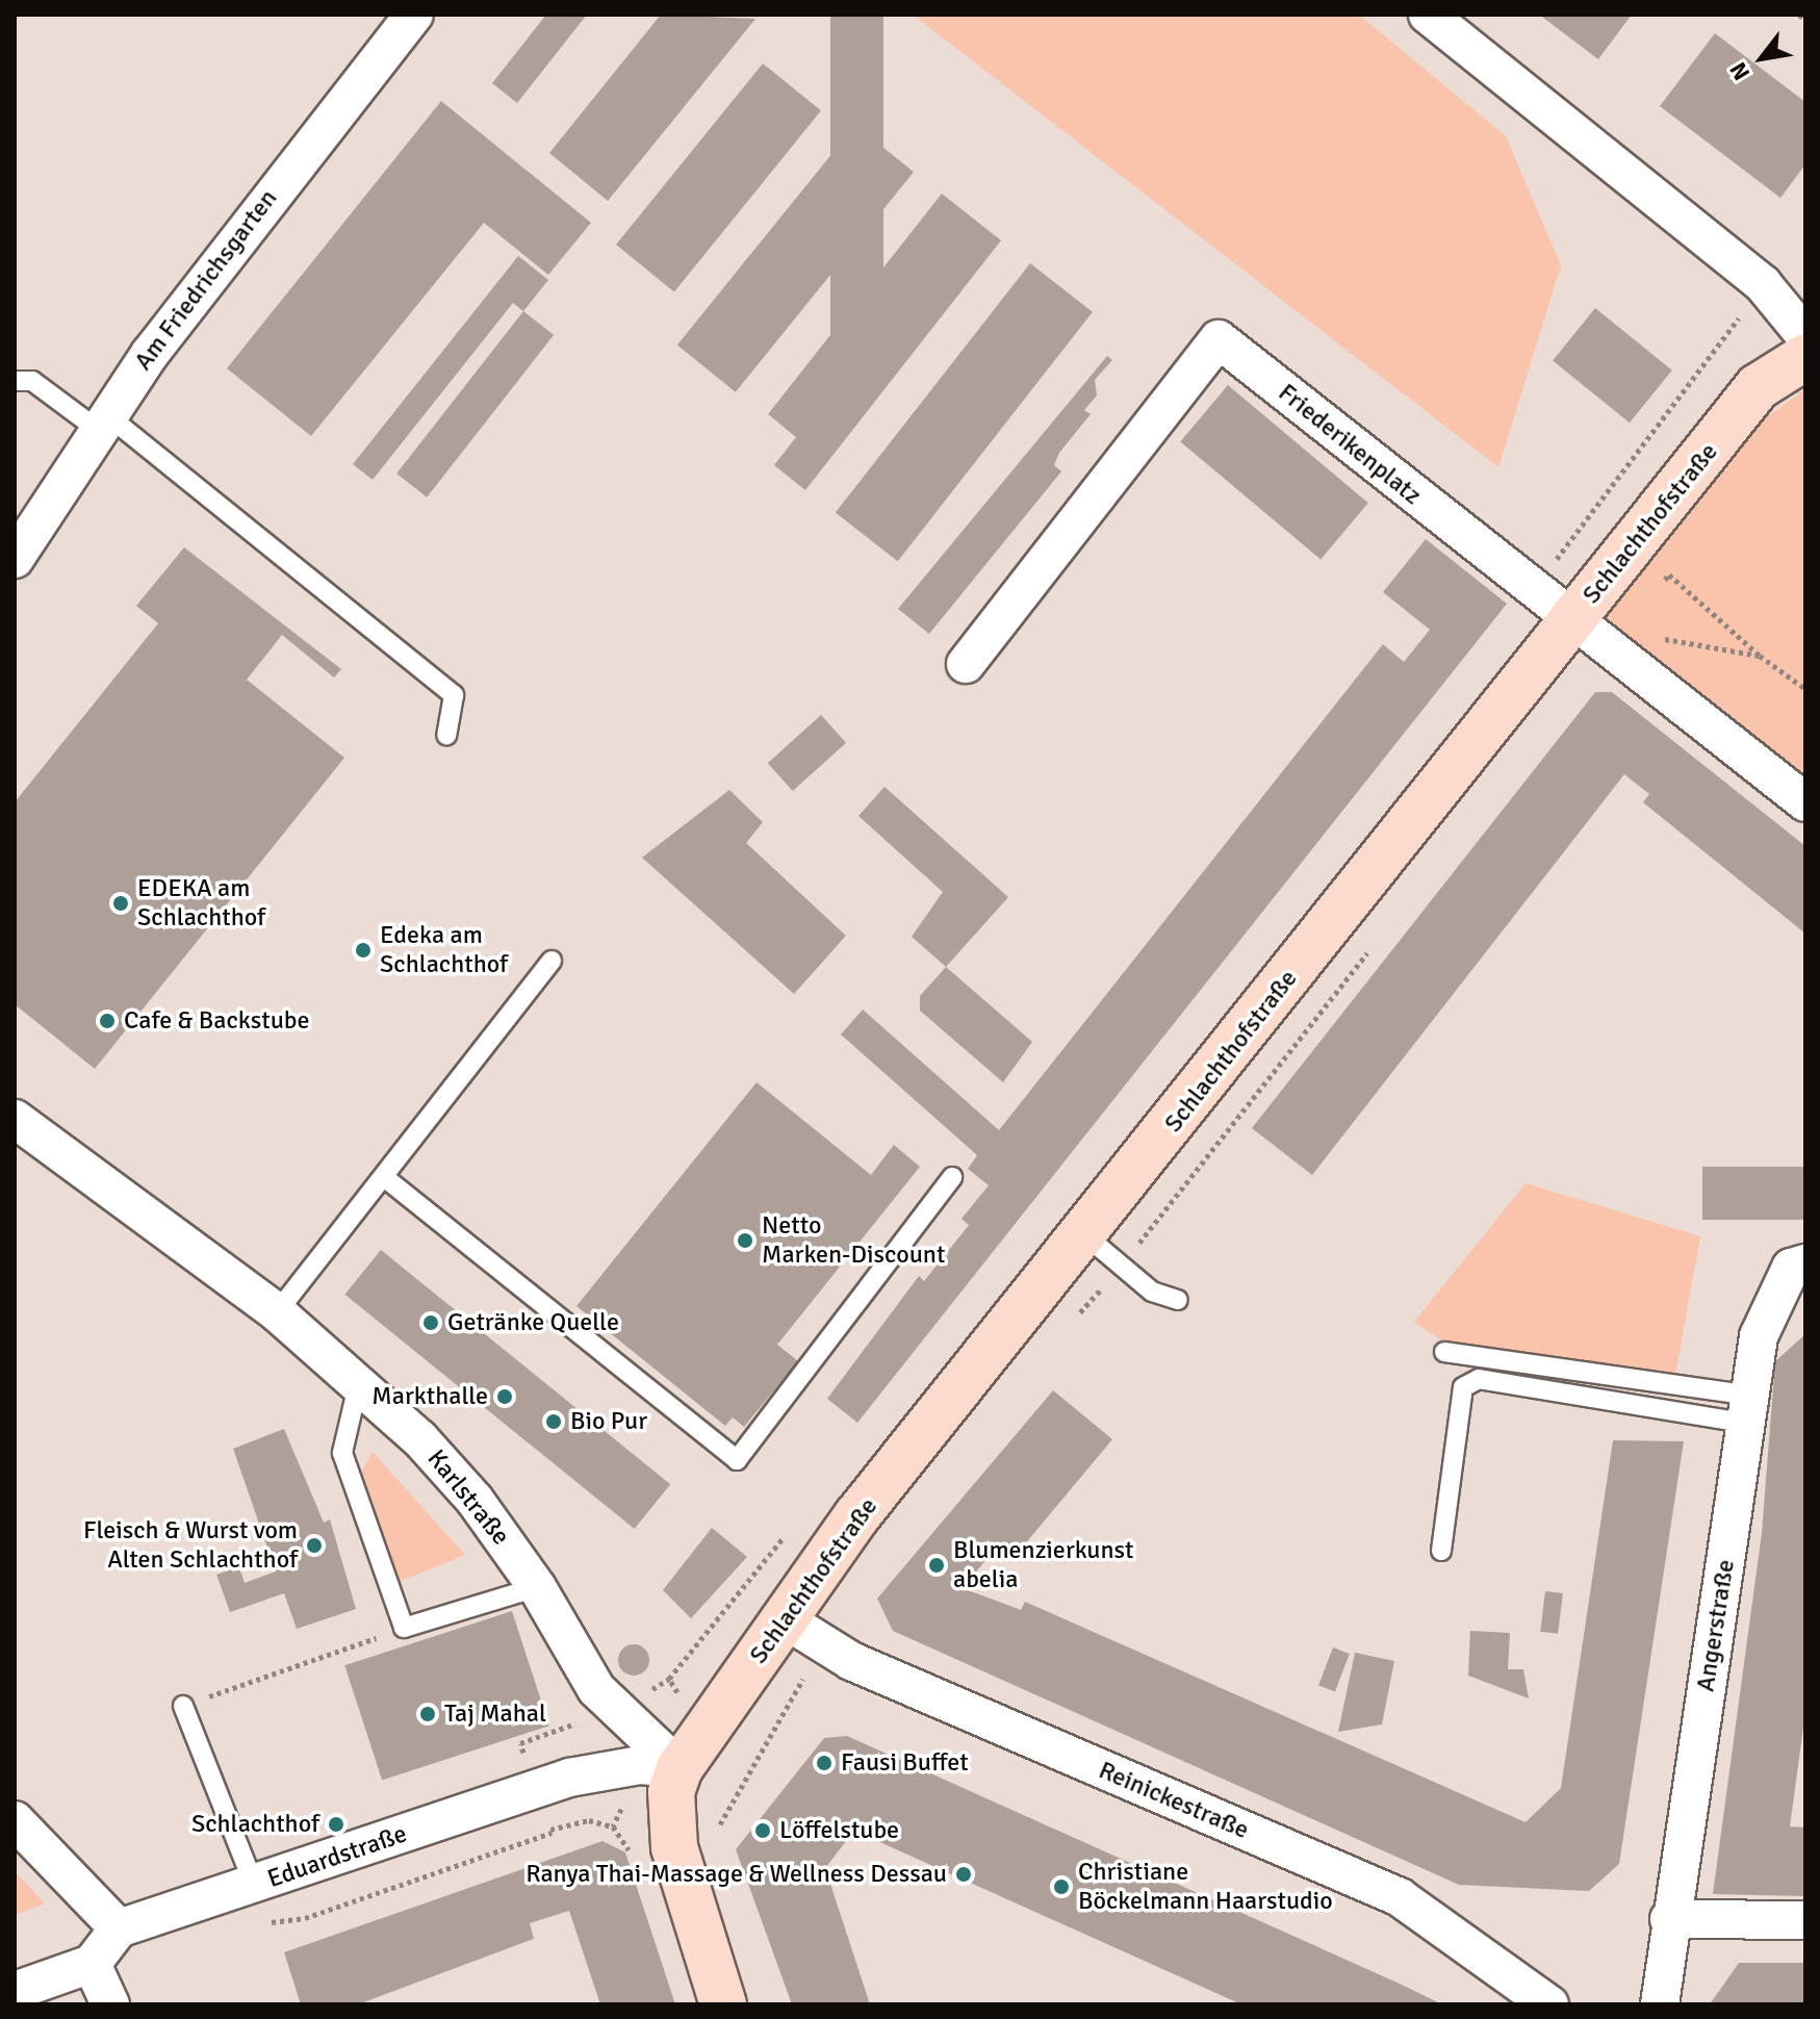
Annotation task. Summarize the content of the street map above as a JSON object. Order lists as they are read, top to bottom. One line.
{"streets":{"main road":["Schlachthofstraße"],"street":["Am Friedrichsgarten","Friederikenplatz","Karlstraße","Angerstraße","Reinickestraße","Eduardstraße"]},"crossings":[["Friederikenplatz","Schlachthofstraße"],["Schlachthofstraße","Karlstraße"],["Schlachthofstraße","Reinickestraße"],["Schlachthofstraße","Eduardstraße"],["Karlstraße","Eduardstraße"]],"places":["EDEKA am Schlachthof","Edeka am Schlachthof","Cafe & Backstube","Netto Marken-Discount","Getränke Quelle","Markthalle","Bio Pur","Fleisch & Wurst vom Alten Schlachthof","Blumenzierkunst abelia","Taj Mahal","Fausi Buffet","Schlachthof","Löffelstube","Ranya Thai-Massage & Wellness Dessau","Christiane Böckelmann Haarstudio"],"north":"bottom left"}
